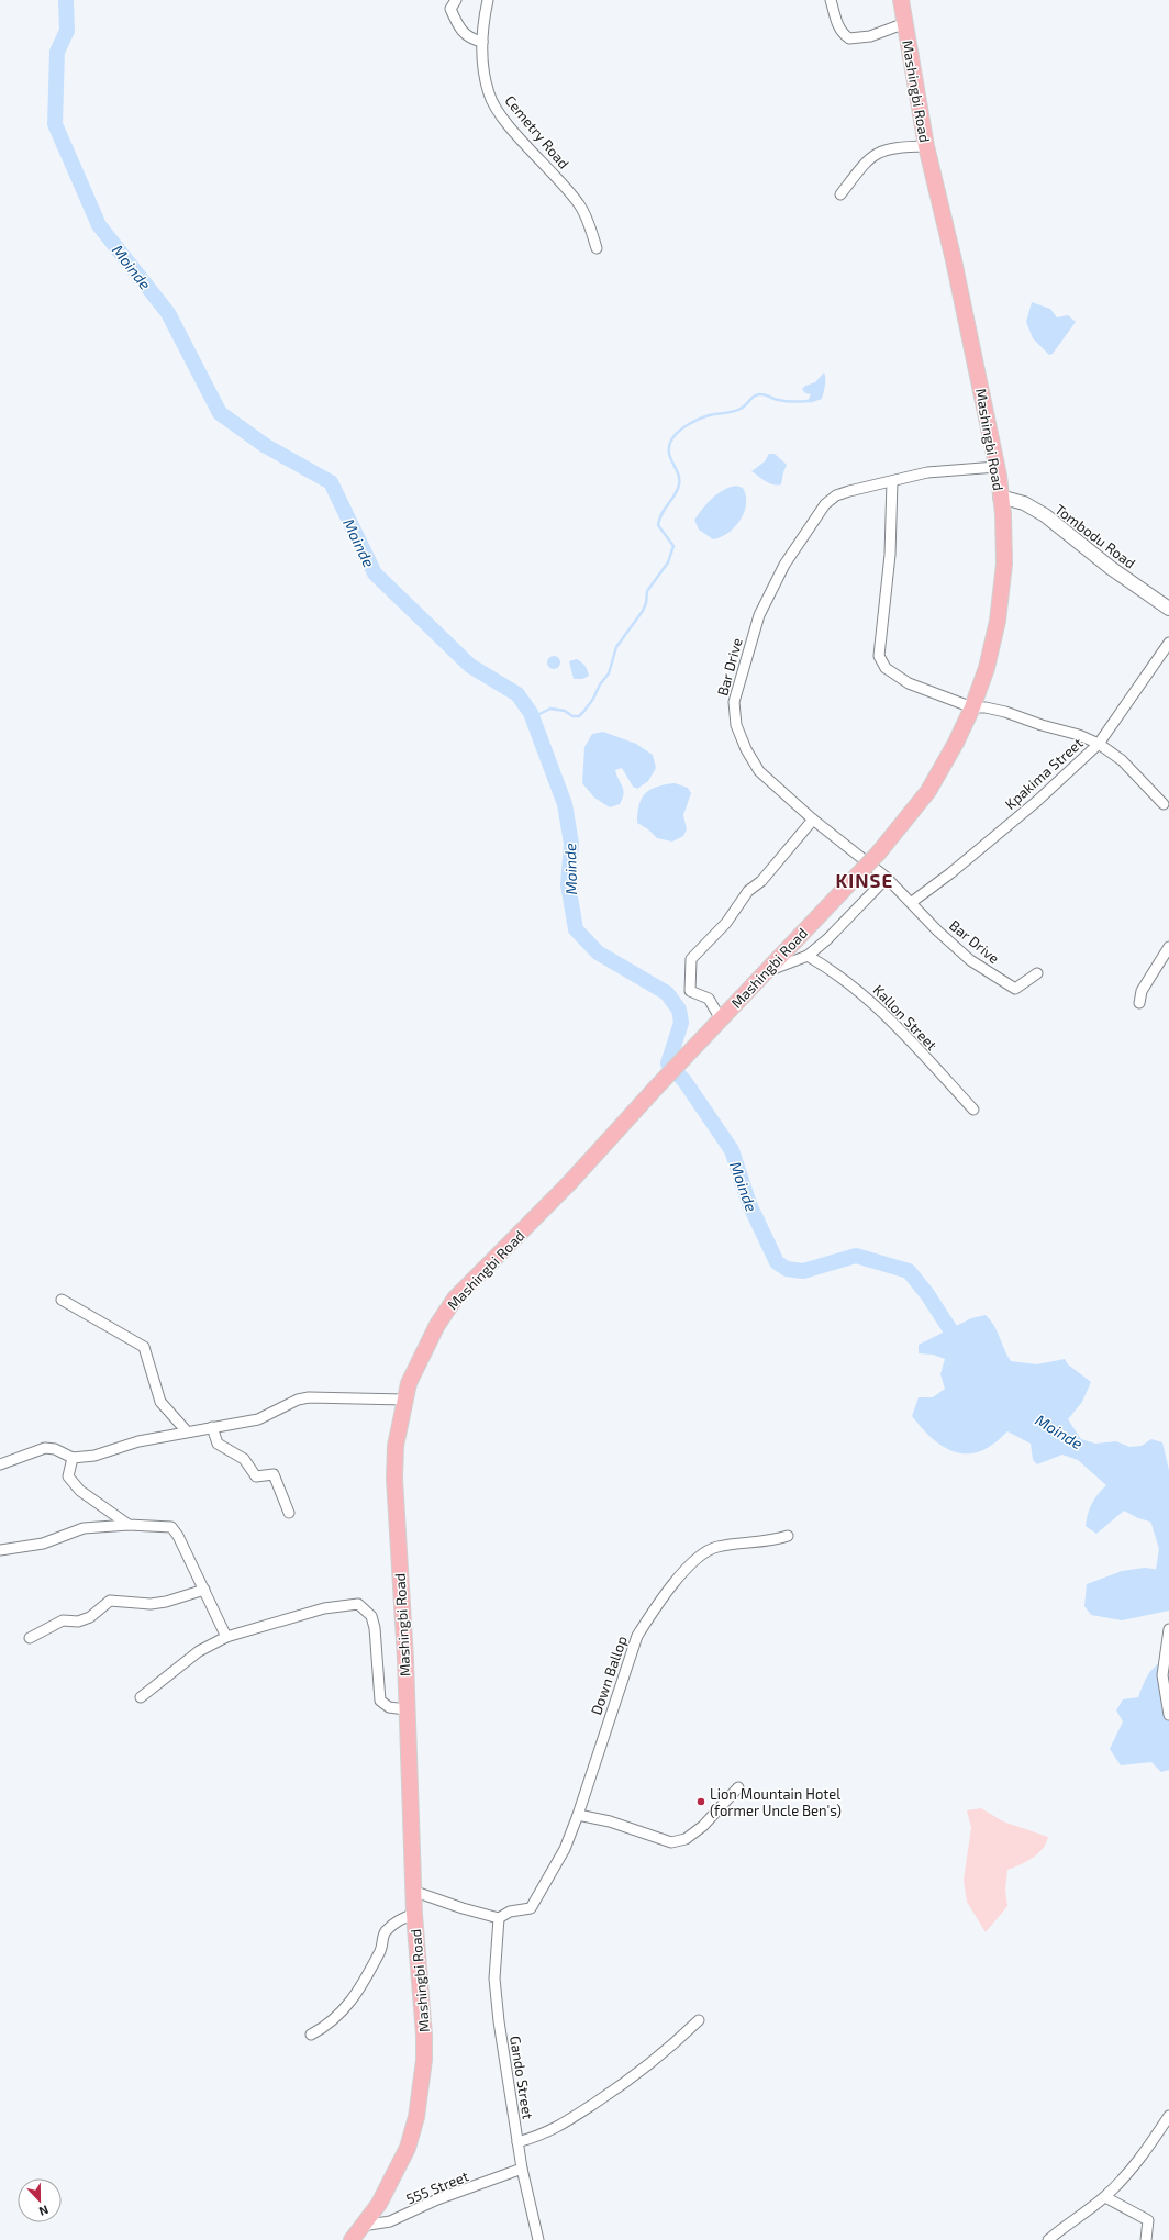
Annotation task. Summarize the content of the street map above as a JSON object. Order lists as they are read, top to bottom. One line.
{"streets":{"main road":["Mashingbi Road","Tombodu Road"],"street":["Cemetry Road","Bar Drive","Kpakima Street","Kallon Street","Down Ballop","Gando Street","555 Street"]},"crossings":[["Mashingbi Road","Tombodu Road"],["Mashingbi Road","Bar Drive"],["Mashingbi Road","555 Street"],["Bar Drive","Kpakima Street"],["Down Ballop","Gando Street"],["Gando Street","555 Street"]],"districts":["KINSE"],"water":["Moinde"],"places":["Lion Mountain Hotel (former Uncle Ben's)"],"north":"bottom"}
